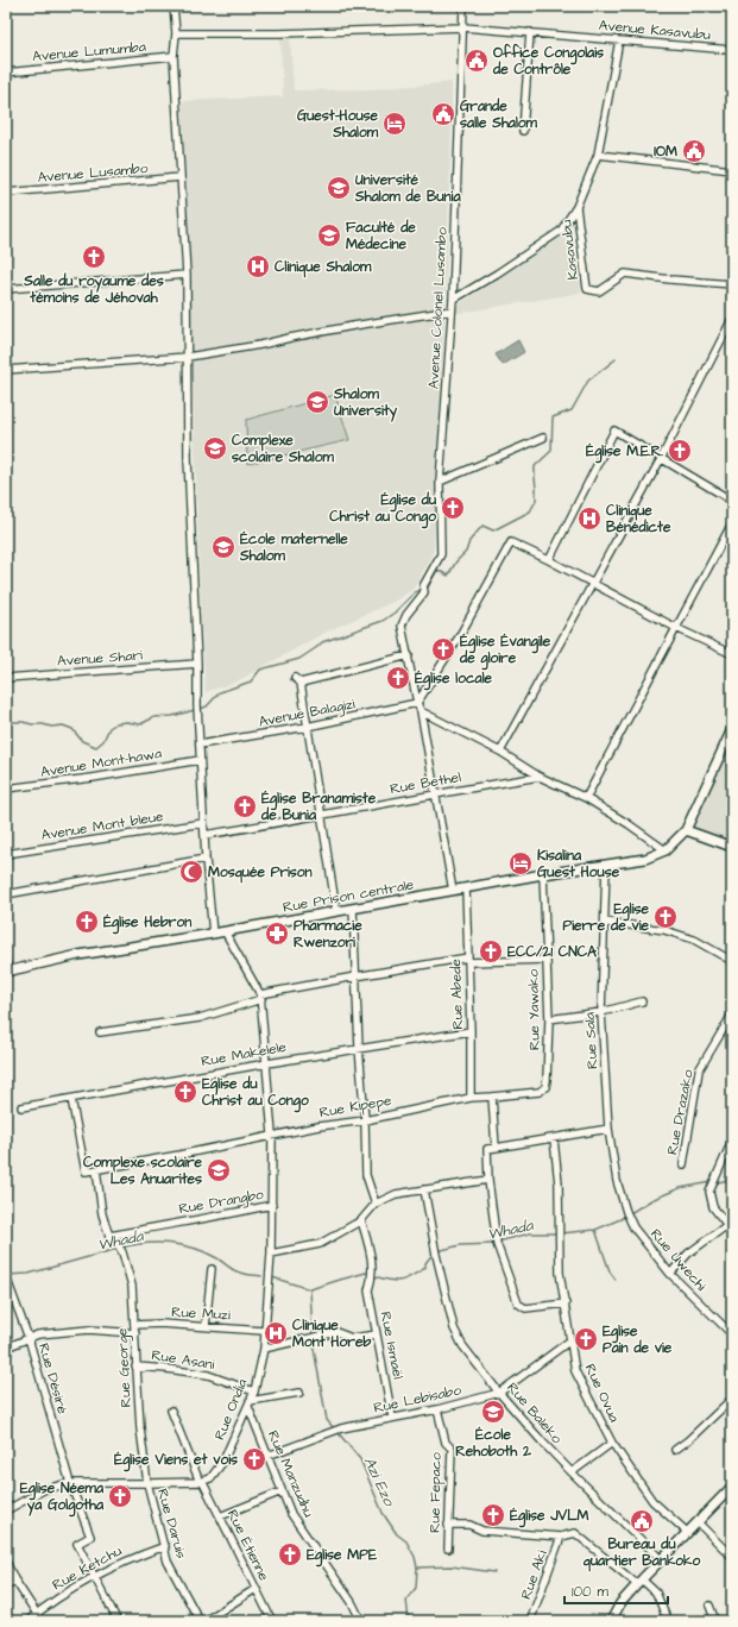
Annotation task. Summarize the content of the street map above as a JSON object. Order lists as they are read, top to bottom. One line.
{"streets":{"street":["Avenue Kasavubu","Avenue Lumumba","Avenue Lusambo","Kasavubu","Avenue Colonel Lusambo","Avenue Shari","Avenue Balagizi","Avenue Mont-hawa","Rue Bethel","Avenue Mont bleue","Rue Prison centrale","Rue Abede","Rue Yawako","Rue Sala","Rue Makelele","Rue Kipepe","Rue Drazako","Rue Drangbo","Rue Uwechi","Rue Muzi","Rue Ismaël","Rue Asani","Rue George","Rue Désiré","Rue Ovua","Rue Lebisabo","Rue Ondia","Rue Baleko","Rue Manzudhu","Rue Fepaco","Rue Daruis","Rue Étienne","Rue Ketchu","Rue Aki"]},"crossings":[["Avenue Kasavubu","Avenue Colonel Lusambo"],["Avenue Colonel Lusambo","Avenue Balagizi"],["Avenue Colonel Lusambo","Rue Bethel"],["Avenue Colonel Lusambo","Rue Prison centrale"],["Rue Prison centrale","Rue Abede"],["Rue Prison centrale","Rue Yawako"],["Rue Prison centrale","Rue Sala"],["Rue Abede","Rue Makelele"],["Rue Abede","Rue Kipepe"],["Rue Yawako","Rue Kipepe"],["Rue Sala","Rue Uwechi"],["Rue Makelele","Rue Kipepe"],["Rue Makelele","Rue Ondia"],["Rue Kipepe","Rue Ondia"],["Rue Drangbo","Rue George"],["Rue Drangbo","Rue Ondia"],["Rue Muzi","Rue George"],["Rue Muzi","Rue Ondia"],["Rue Ismaël","Rue Lebisabo"],["Rue Asani","Rue George"],["Rue Asani","Rue Ondia"],["Rue George","Rue Daruis"],["Rue Désiré","Rue Ketchu"],["Rue Lebisabo","Rue Baleko"],["Rue Lebisabo","Rue Manzudhu"],["Rue Lebisabo","Rue Fepaco"],["Rue Ondia","Rue Manzudhu"],["Rue Ondia","Rue Étienne"],["Rue Daruis","Rue Ketchu"]],"water":["Whada","Azi Ezo"],"places":{"public building":["Office Congolais de Contrôle","Grande salle Shalom","IOM","Bureau du quartier Bankoko"],"hotel":["Guest-House Shalom","Kisalina Guest House"],"school or university":["Université Shalom de Bunia","Faculté de Médecine","Shalom University","Complexe scolaire Shalom","École maternelle Shalom","Complexe scolaire Les Anuarites","École Rehoboth 2"],"church":["Salle du royaume des témoins de Jéhovah","Église M.E.R.","Église du Christ au Congo","Église Évangile de gloire","Église locale","Église Branamiste de Bunia","Eglise Pierre de vie","Église Hebron","ECC/21 CNCA","Eglise du Christ au Congo","Eglise Pain de vie","Église Viens et vois","Eglise Néema ya Golgotha","Église JVLM","Eglise MPE"],"hospital":["Clinique Shalom","Clinique Bénédicte","Clinique Mont Horeb"],"mosque":["Mosquée Prison"],"pharmacy":["Pharmacie Rwenzori"]},"scale_bar":"100 m"}
